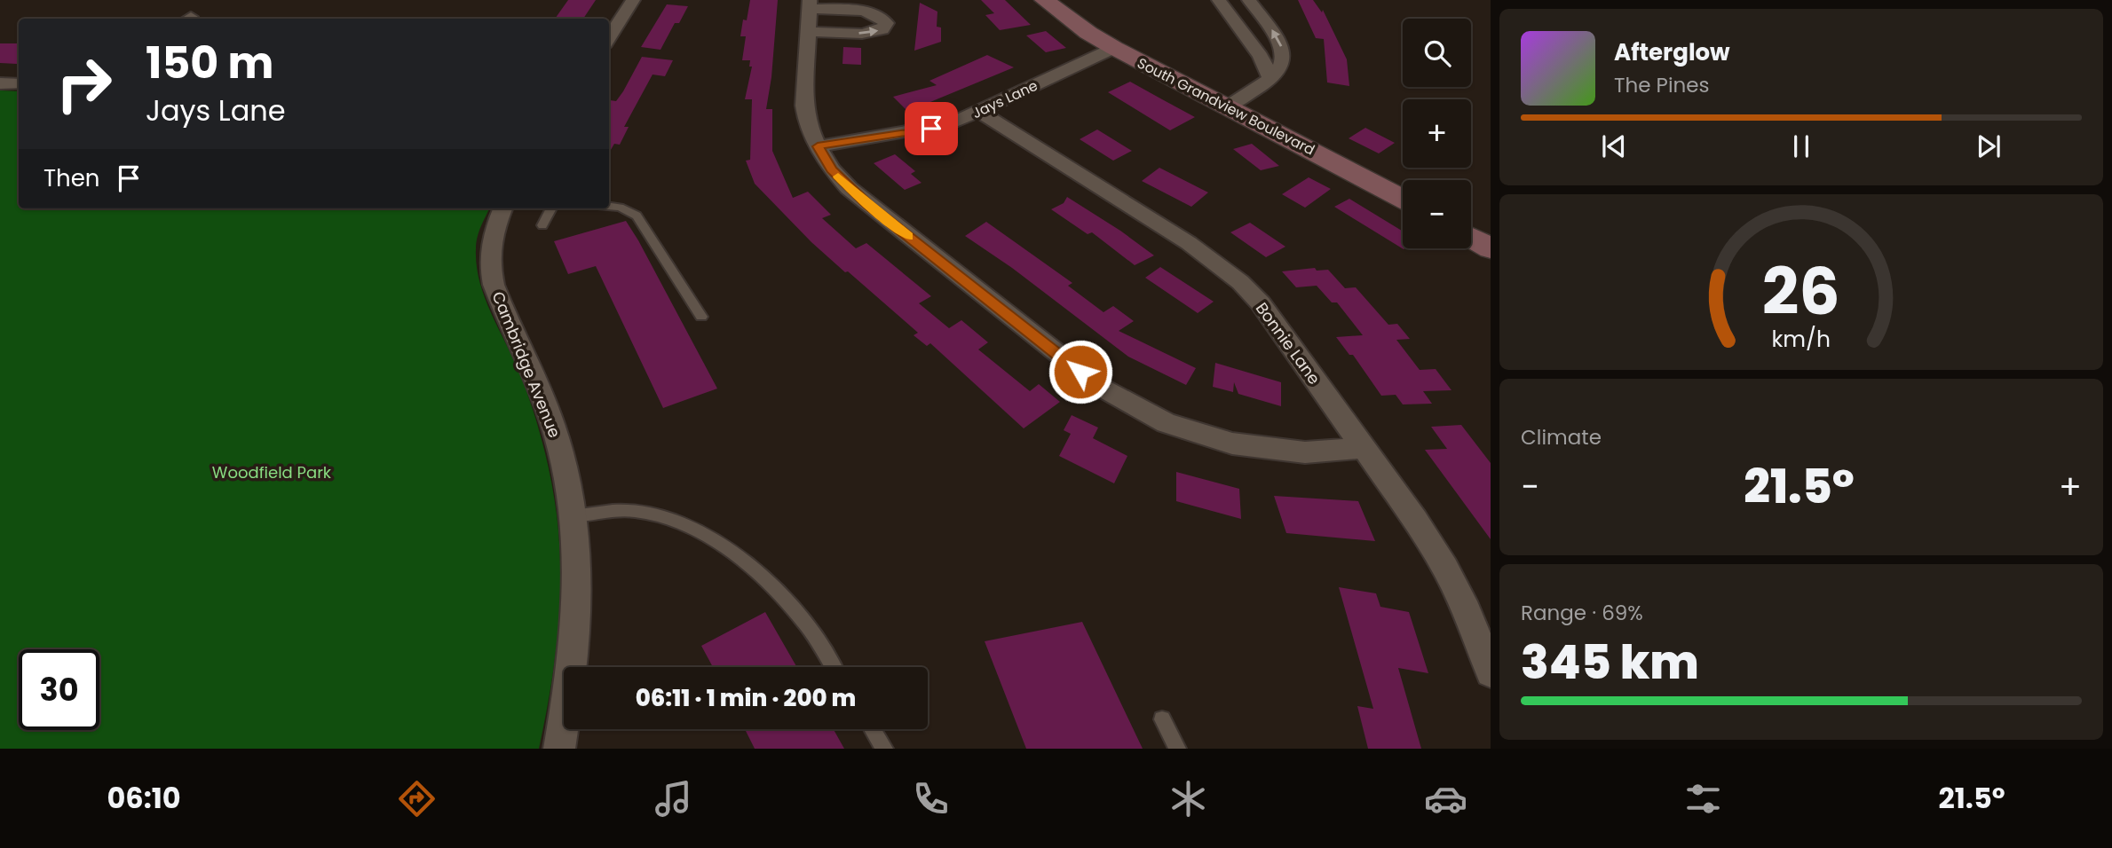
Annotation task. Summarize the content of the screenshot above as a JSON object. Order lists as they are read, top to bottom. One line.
{"streets":{"street":["Jays Lane","South Grandview Boulevard","Bonnie Lane","Cambridge Avenue"]},"crossings":[["Jays Lane","South Grandview Boulevard"],["Jays Lane","Bonnie Lane"]],"parks":["Woodfield Park"],"page":{"map_buttons":["+","−"],"turn":["150 m","Jays Lane"],"song":["Afterglow","The Pines"],"then":"Then","tile":["Climate",["Range · 69%","345 km"]],"heat":["−","21.5°","+"],"limit":"30","trip":"06:11 · 1 min · 200 m","tabs":["06:10","21.5°"],"gauge":["26","km/h"]}}
